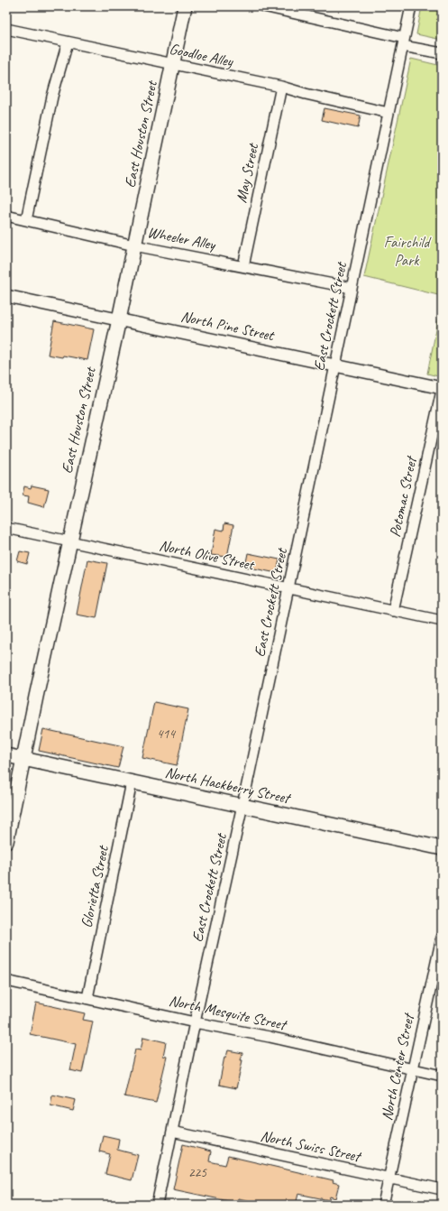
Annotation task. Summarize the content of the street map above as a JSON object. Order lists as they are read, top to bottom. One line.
{"streets":{"main road":["East Houston Street","North Hackberry Street"],"street":["Goodloe Alley","May Street","Wheeler Alley","East Crockett Street","North Pine Street","Potomac Street","North Olive Street","Glorietta Street","North Mesquite Street","North Center Street","North Swiss Street"]},"crossings":[["Goodloe Alley","East Houston Street"],["Goodloe Alley","May Street"],["Goodloe Alley","East Crockett Street"],["East Houston Street","Wheeler Alley"],["East Houston Street","North Pine Street"],["East Houston Street","North Olive Street"],["East Houston Street","North Hackberry Street"],["May Street","Wheeler Alley"],["Wheeler Alley","East Crockett Street"],["East Crockett Street","North Pine Street"],["East Crockett Street","North Olive Street"],["East Crockett Street","North Hackberry Street"],["East Crockett Street","North Mesquite Street"],["East Crockett Street","North Swiss Street"],["North Pine Street","Potomac Street"],["Potomac Street","North Olive Street"],["North Hackberry Street","Glorietta Street"],["Glorietta Street","North Mesquite Street"],["North Mesquite Street","North Center Street"],["North Center Street","North Swiss Street"]],"parks":["Fairchild Park"],"house_numbers":["414","225"]}
